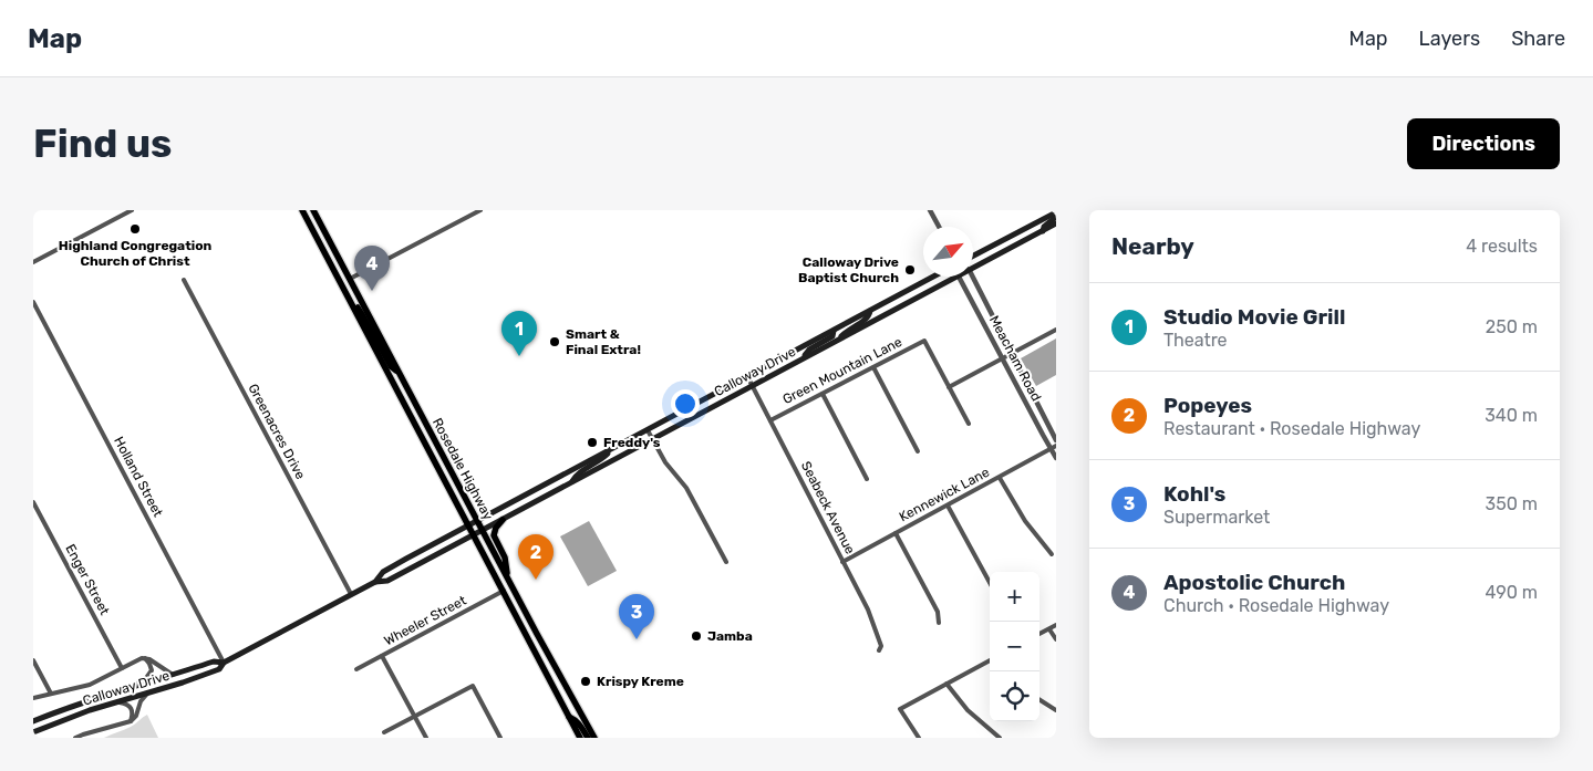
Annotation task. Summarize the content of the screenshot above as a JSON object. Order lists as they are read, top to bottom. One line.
{"streets":{"main road":["Calloway Drive","Rosedale Highway"],"street":["Meacham Road","Green Mountain Lane","Greenacres Drive","Holland Street","Kennewick Lane","Seabeck Avenue","Enger Street","Wheeler Street"]},"crossings":[["Meacham Road","Calloway Drive"],["Meacham Road","Kennewick Lane"],["Green Mountain Lane","Seabeck Avenue"],["Calloway Drive","Greenacres Drive"],["Calloway Drive","Rosedale Highway"],["Calloway Drive","Holland Street"],["Calloway Drive","Seabeck Avenue"],["Rosedale Highway","Wheeler Street"],["Kennewick Lane","Seabeck Avenue"]],"places":["Highland Congregation Church of Christ","Calloway Drive Baptist Church","Smart & Final Extra!","Freddy's","Jamba","Krispy Kreme"],"north":"top right","page":{"header":"Map","nav":["Map","Layers","Share"],"buttons":"Directions","title":"Find us","heading":["Nearby","4 results"],"pins":["4","1","2","3"],"list":[{"mark":"1","name":"Studio Movie Grill","note":"Theatre","value":"250 m"},{"mark":"2","name":"Popeyes","note":"Restaurant · Rosedale Highway","value":"340 m"},{"mark":"3","name":"Kohl's","note":"Supermarket","value":"350 m"},{"mark":"4","name":"Apostolic Church","note":"Church · Rosedale Highway","value":"490 m"}],"map_buttons":["+","−"]}}
